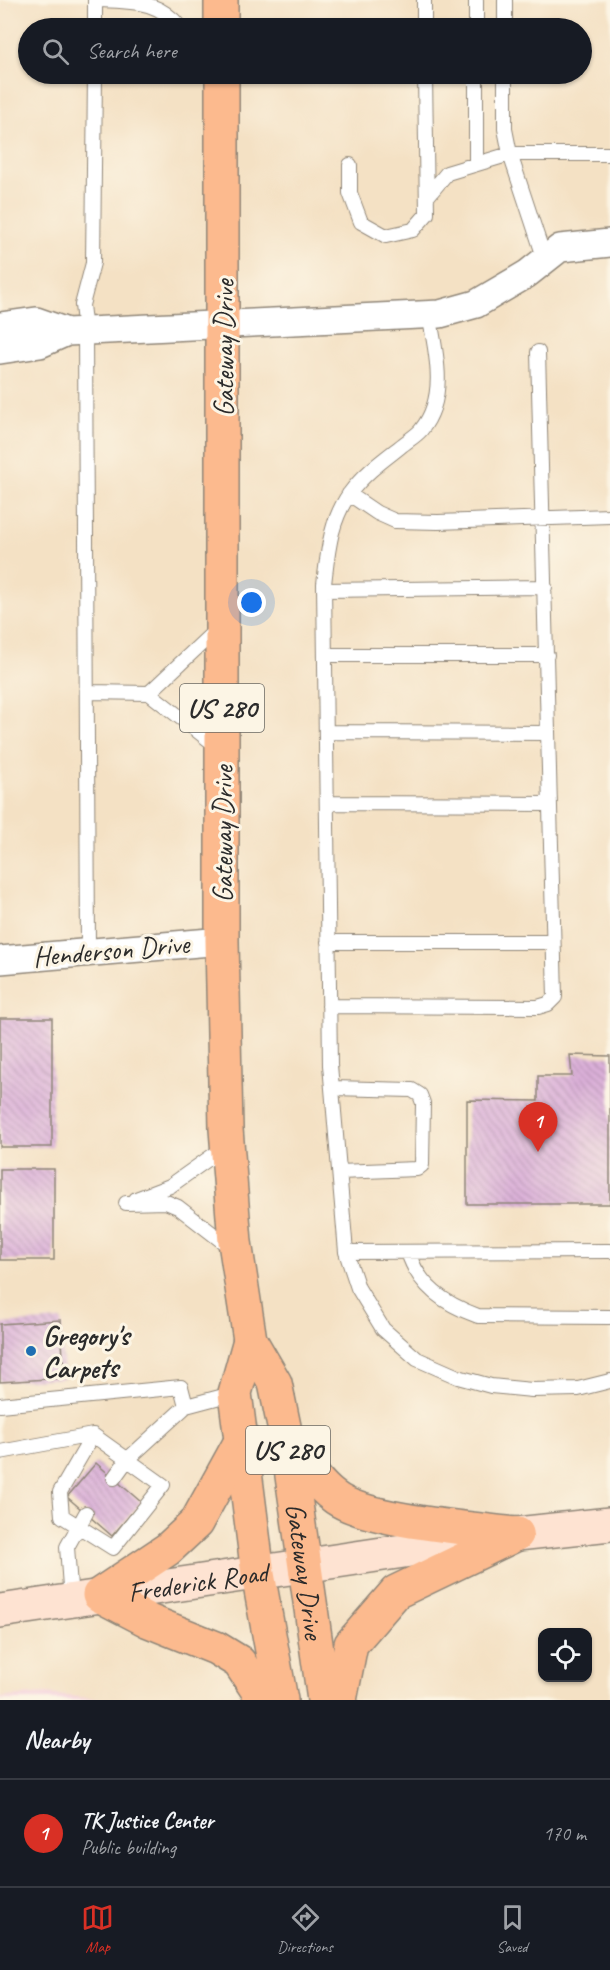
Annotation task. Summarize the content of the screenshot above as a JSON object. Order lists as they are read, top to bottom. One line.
{"streets":{"highway":["Gateway Drive","US 280"],"main road":["Frederick Road"],"street":["Henderson Drive"]},"crossings":[["Gateway Drive","Henderson Drive"],["Gateway Drive","Frederick Road"]],"places":["Gregory's Carpets"],"page":{"search":"Search here","pins":"1","heading":"Nearby","list":[{"mark":"1","name":"TK Justice Center","note":"Public building","value":"170 m"}],"nav":["Map","Directions","Saved"]}}
